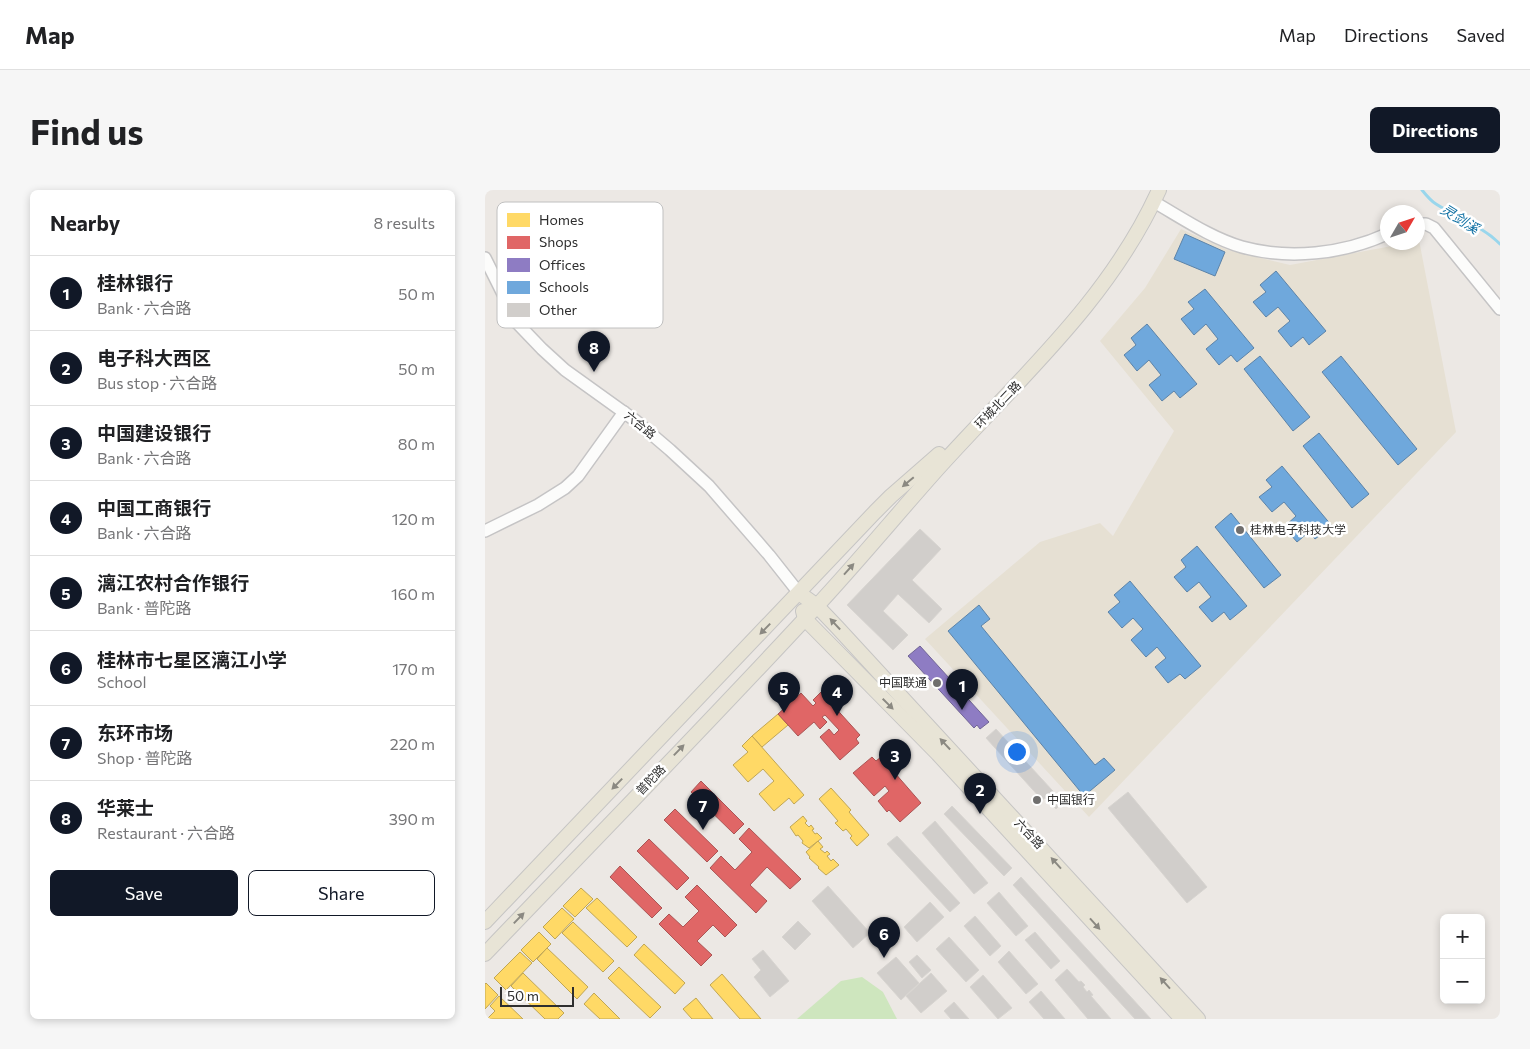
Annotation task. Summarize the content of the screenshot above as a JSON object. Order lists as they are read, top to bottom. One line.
{"streets":{"main road":["环城北二路","六合路","普陀路"]},"crossings":[["环城北二路","六合路"],["环城北二路","普陀路"],["六合路","普陀路"]],"water":["灵剑溪"],"places":["桂林电子科技大学","中国联通","中国银行"],"legend":["Homes","Shops","Offices","Schools","Other"],"scale_bar":"50 m","north":"top right","page":{"header":"Map","nav":["Map","Directions","Saved"],"buttons":["Directions",["Save","Share"]],"title":"Find us","heading":["Nearby","8 results"],"list":[{"mark":"1","name":"桂林银行","note":"Bank · 六合路","value":"50 m"},{"mark":"2","name":"电子科大西区","note":"Bus stop · 六合路","value":"50 m"},{"mark":"3","name":"中国建设银行","note":"Bank · 六合路","value":"80 m"},{"mark":"4","name":"中国工商银行","note":"Bank · 六合路","value":"120 m"},{"mark":"5","name":"漓江农村合作银行","note":"Bank · 普陀路","value":"160 m"},{"mark":"6","name":"桂林市七星区漓江小学","note":"School","value":"170 m"},{"mark":"7","name":"东环市场","note":"Shop · 普陀路","value":"220 m"},{"mark":"8","name":"华莱士","note":"Restaurant · 六合路","value":"390 m"}],"pins":["8","1","5","4","3","2","7","6"],"map_buttons":["+","−"],"scale":"50 m"}}
